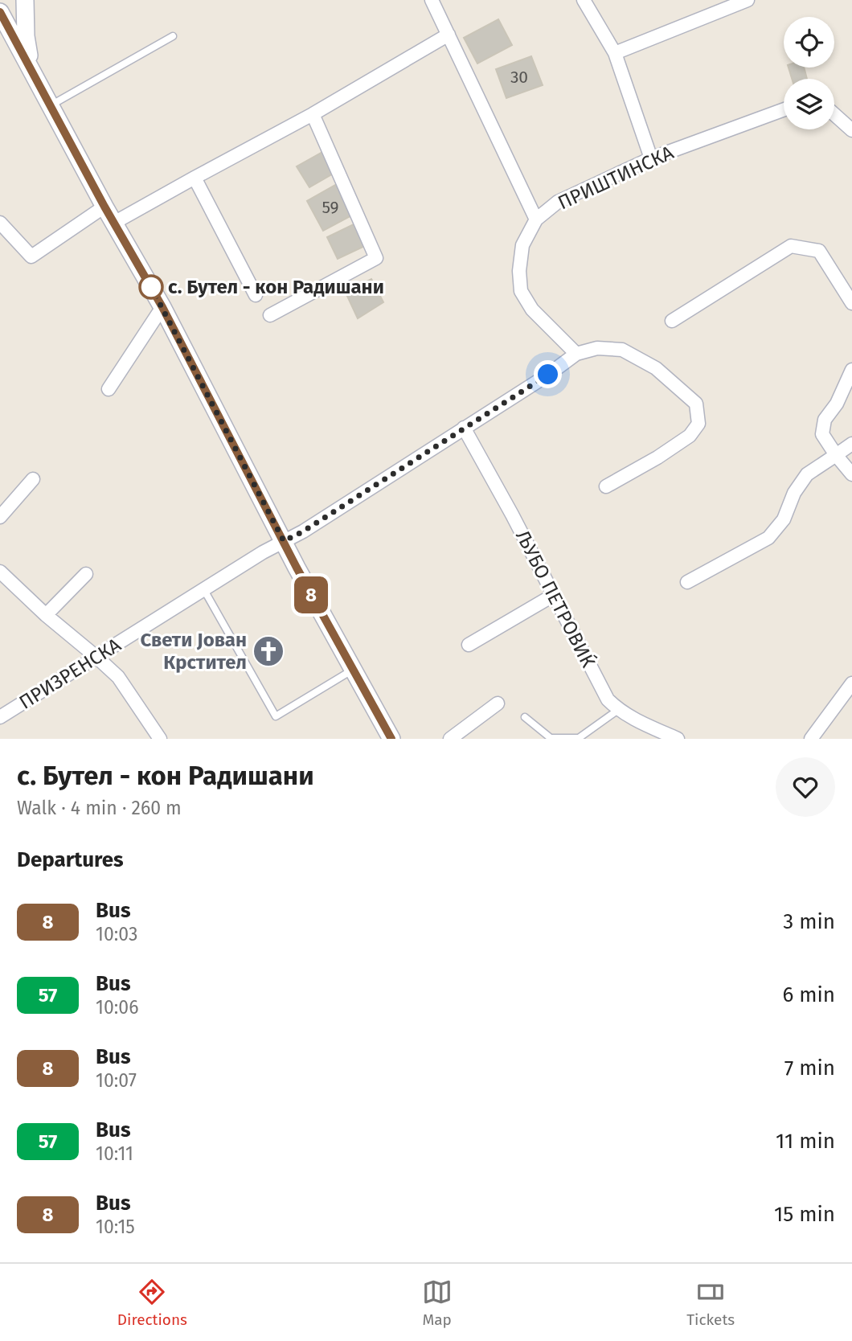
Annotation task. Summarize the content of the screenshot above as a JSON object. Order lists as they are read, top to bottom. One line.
{"streets":{"street":["ПРИШТИНСКА","ЉУБО ПЕТРОВИЌ","ПРИЗРЕНСКА"]},"places":{"other":["с. Бутел - кон Радишани"],"church":["Свети Јован Крстител"]},"lines":["bus line 8"],"house_numbers":["30","59"],"page":{"on_map":"8","heading":[["с. Бутел - кон Радишани","Walk · 4 min · 260 m"],"Departures"],"list":[{"mark":"8","name":"Bus","note":"10:03","value":"3 min"},{"mark":"57","name":"Bus","note":"10:06","value":"6 min"},{"mark":"8","name":"Bus","note":"10:07","value":"7 min"},{"mark":"57","name":"Bus","note":"10:11","value":"11 min"},{"mark":"8","name":"Bus","note":"10:15","value":"15 min"}],"tabs":["Directions","Map","Tickets"]}}
